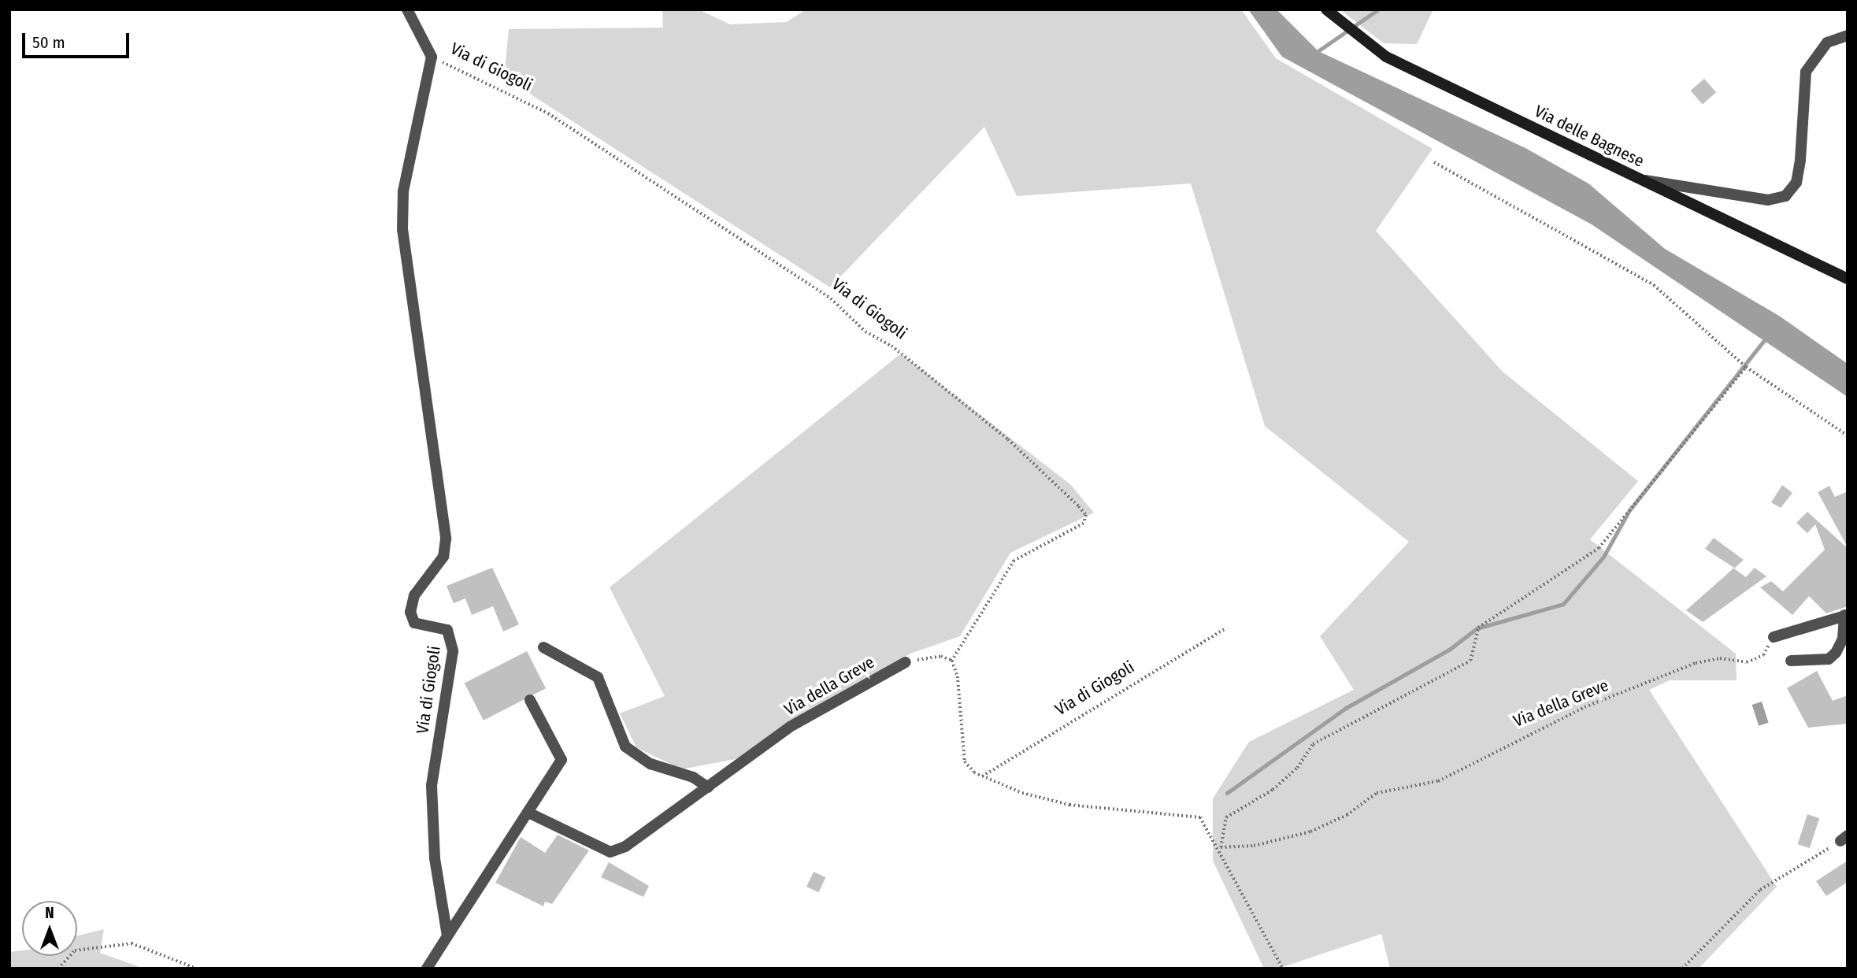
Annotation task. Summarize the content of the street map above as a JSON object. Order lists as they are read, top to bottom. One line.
{"streets":{"main road":["Via delle Bagnese"],"street":["Via di Giogoli","Via della Greve"]},"scale_bar":"50 m","north":"top"}
